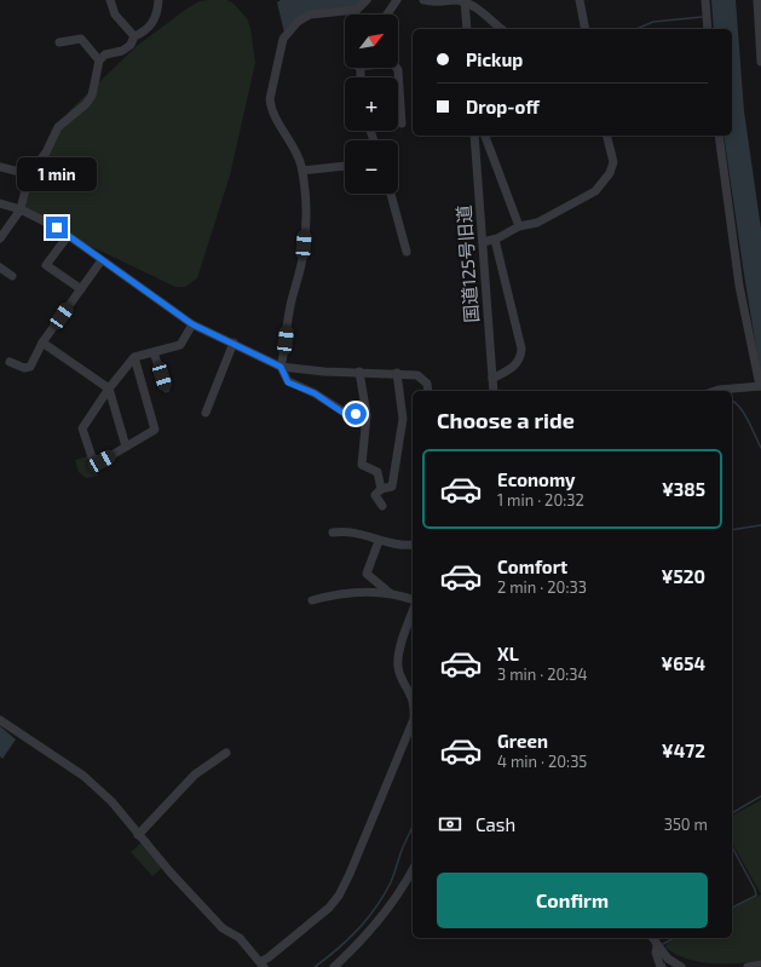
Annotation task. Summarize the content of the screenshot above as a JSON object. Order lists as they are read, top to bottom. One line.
{"streets":{"street":["国道125号旧道"]},"north":"top right","page":{"map_buttons":["+","−"],"banner":["Pickup","Drop-off"],"bubble":"1 min","heading":"Choose a ride","list":[{"name":"Economy","note":"1 min · 20:32","value":"¥385"},{"name":"Comfort","note":"2 min · 20:33","value":"¥520"},{"name":"XL","note":"3 min · 20:34","value":"¥654"},{"name":"Green","note":"4 min · 20:35","value":"¥472"}],"pay":["Cash","350 m"],"buttons":"Confirm"}}
